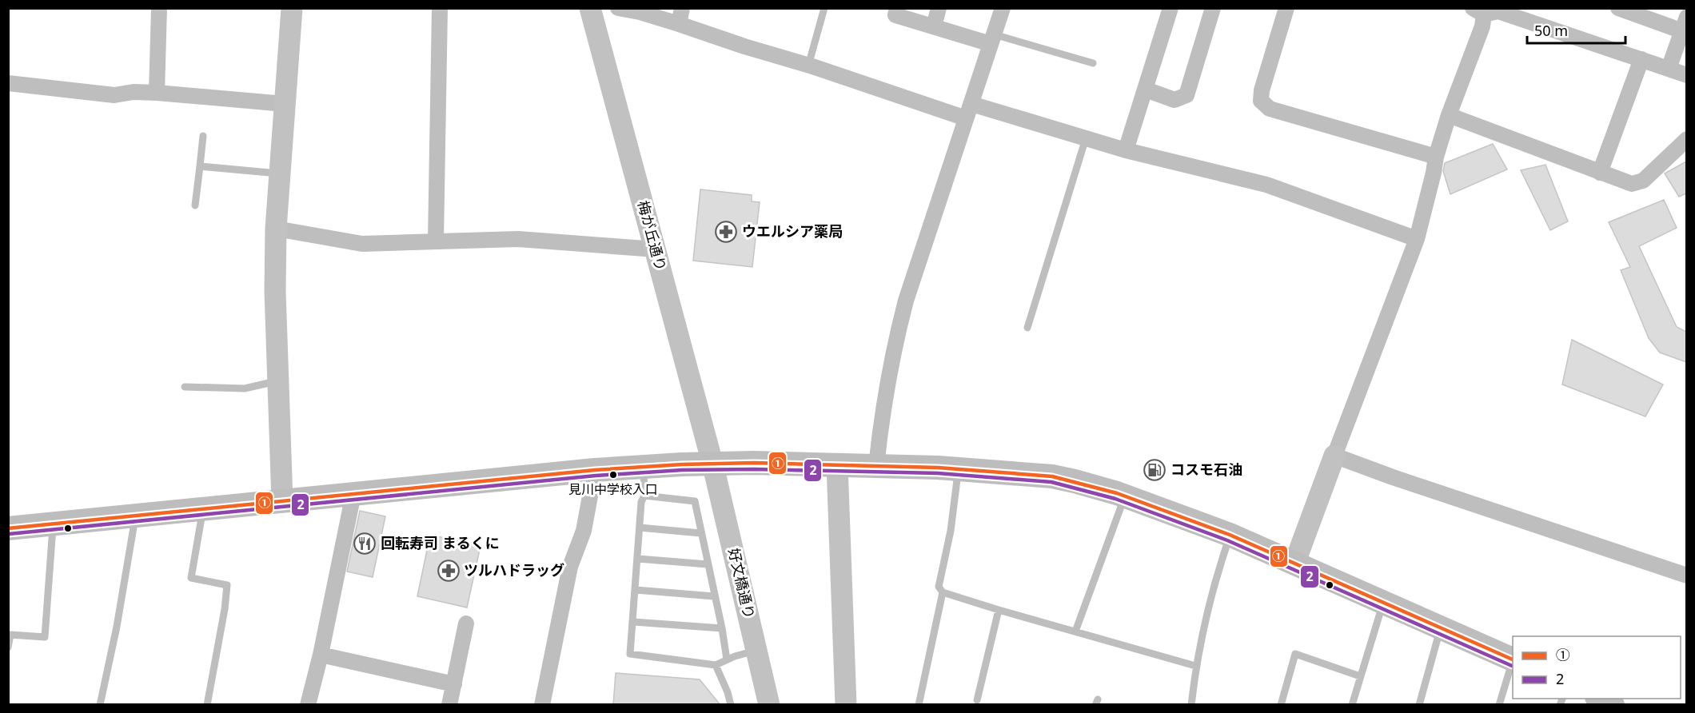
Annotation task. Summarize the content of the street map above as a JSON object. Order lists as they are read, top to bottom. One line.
{"streets":{"street":["梅が丘通り","好文橋通り"]},"crossings":[["梅が丘通り","好文橋通り"]],"places":{"pharmacy":["ウエルシア薬局","ツルハドラッグ"],"fuel station":["コスモ石油"],"other":["見川中学校入口"],"restaurant":["回転寿司 まるくに"]},"lines":["transit line ①","transit line 2"],"legend":["①","2"],"scale_bar":"50 m"}
